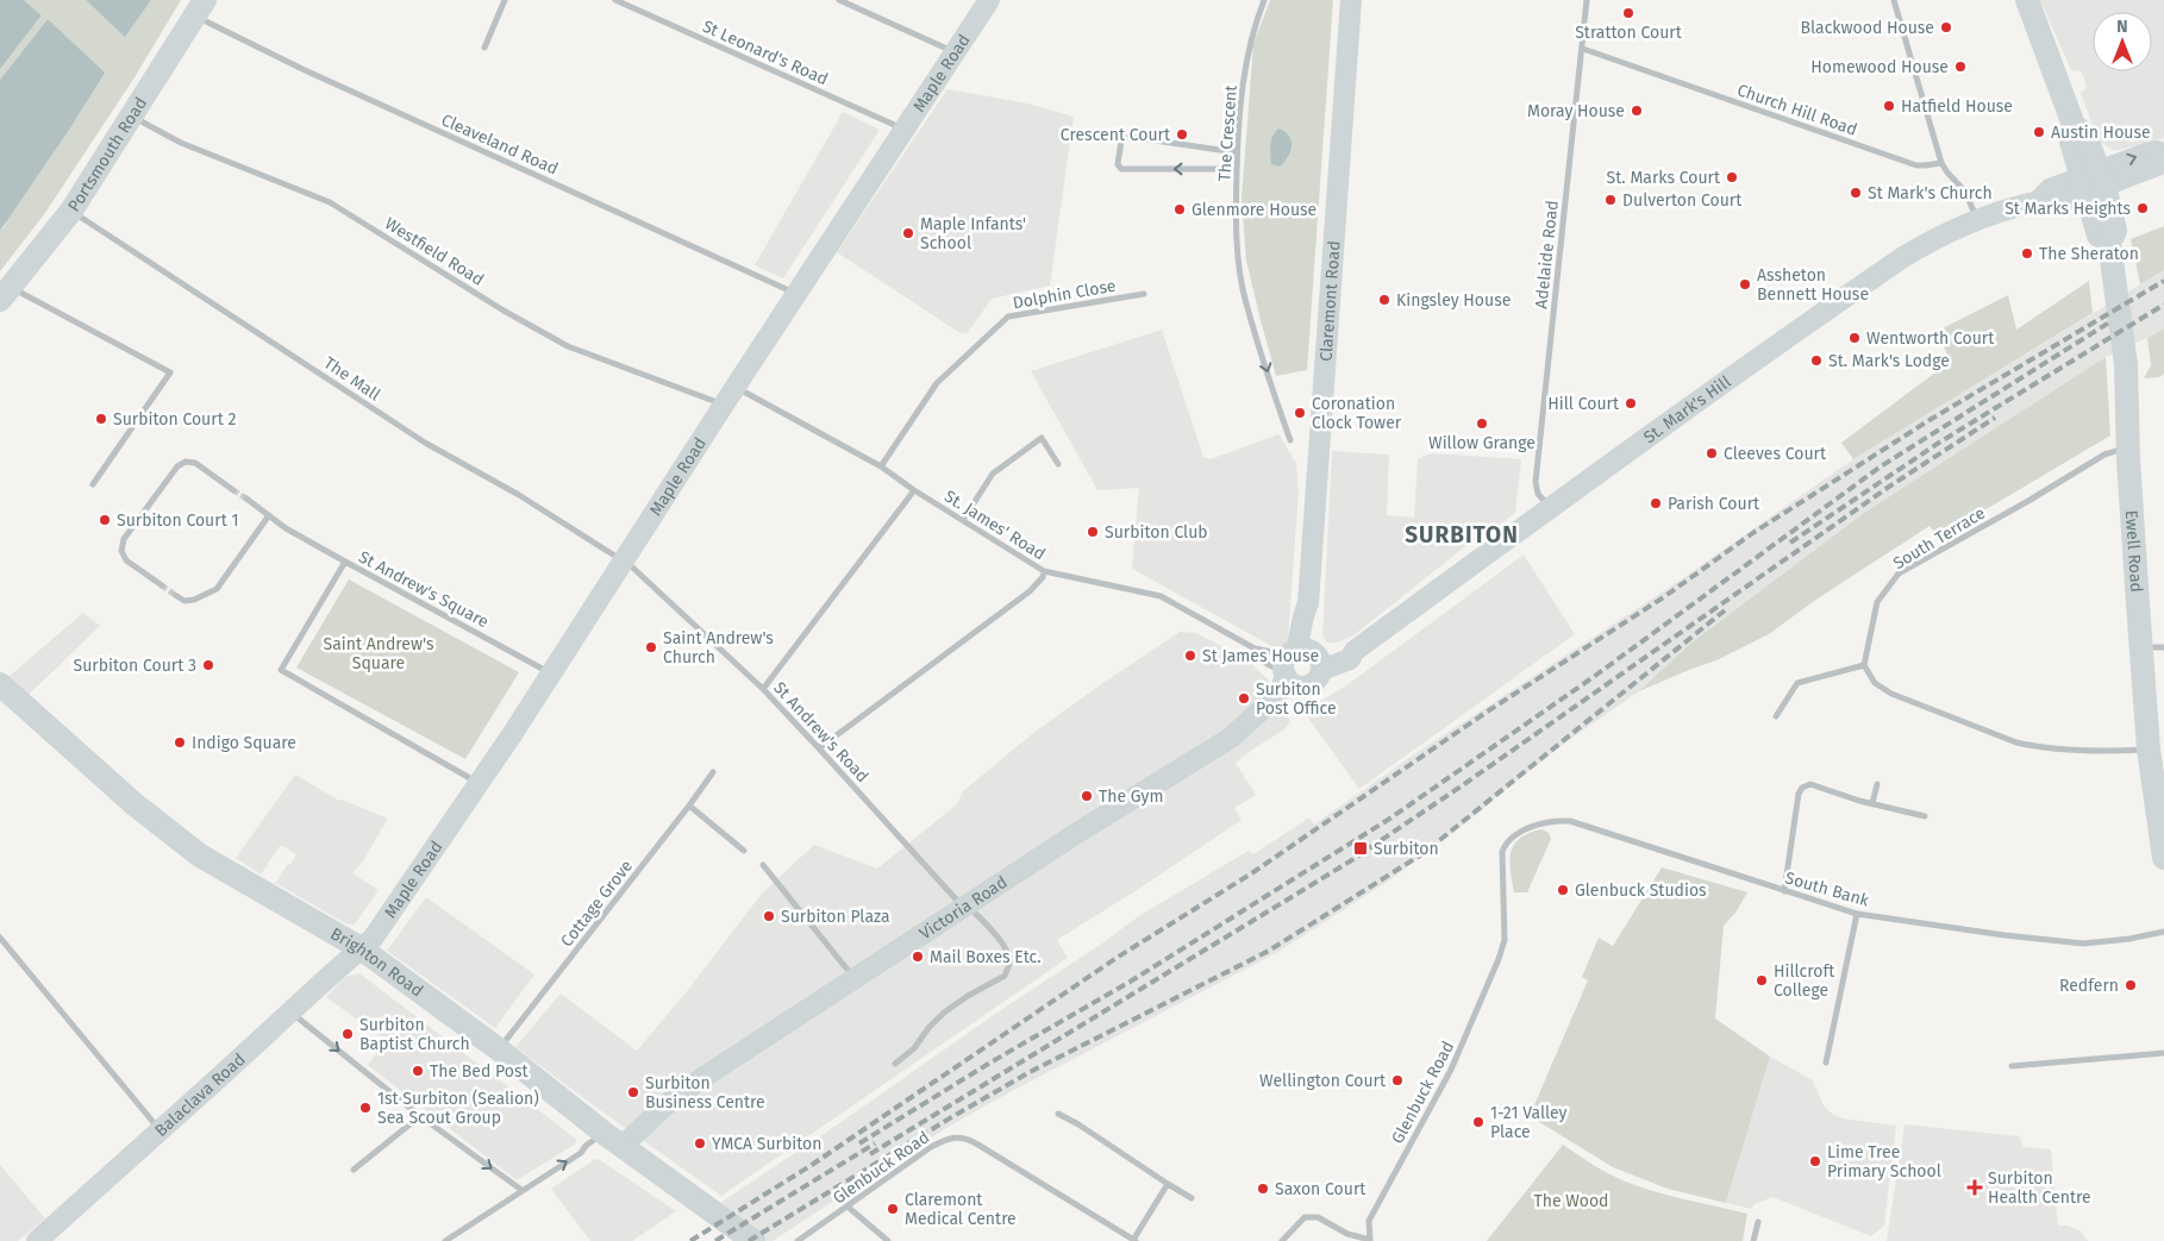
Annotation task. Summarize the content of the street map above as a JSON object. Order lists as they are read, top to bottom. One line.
{"streets":{"main road":["Maple Road","Portsmouth Road","Claremont Road","St. Mark's Hill","Ewell Road","Victoria Road","Brighton Road","Balaclava Road"],"street":["St Leonard's Road","Church Hill Road","The Crescent","Cleaveland Road","Westfield Road","Adelaide Road","Dolphin Close","The Mall","St. James' Road","South Terrace","St Andrew's Square","St Andrew's Road","South Bank","Cottage Grove","Glenbuck Road"]},"crossings":[["St Leonard's Road","Maple Road"],["Maple Road","Cleaveland Road"],["Maple Road","Westfield Road"],["Maple Road","The Mall"],["Maple Road","St. James' Road"],["Maple Road","St Andrew's Square"],["Maple Road","St Andrew's Road"],["Maple Road","Brighton Road"],["Maple Road","Balaclava Road"],["Church Hill Road","Adelaide Road"],["Cleaveland Road","Portsmouth Road"],["Portsmouth Road","Westfield Road"],["Portsmouth Road","The Mall"],["Westfield Road","St. James' Road"],["Adelaide Road","St. Mark's Hill"],["Dolphin Close","St. James' Road"],["Claremont Road","St. Mark's Hill"],["Claremont Road","St. James' Road"],["Claremont Road","Victoria Road"],["The Mall","St Andrew's Road"],["St. Mark's Hill","St. James' Road"],["St. Mark's Hill","Ewell Road"],["St. Mark's Hill","Victoria Road"],["St. James' Road","Victoria Road"],["South Terrace","Ewell Road"],["St Andrew's Road","Victoria Road"],["South Bank","Glenbuck Road"],["Cottage Grove","Brighton Road"],["Victoria Road","Brighton Road"],["Brighton Road","Balaclava Road"]],"one_way":["The Crescent"],"districts":["SURBITON"],"parks":["Saint Andrew's Square","The Wood"],"places":{"other":["Stratton Court","Blackwood House","Homewood House","Hatfield House","Moray House","Austin House","Crescent Court","St. Marks Court","St Mark's Church","Dulverton Court","St Marks Heights","Glenmore House","Maple Infants' School","The Sheraton","Assheton Bennett House","Kingsley House","Wentworth Court","St. Mark's Lodge","Hill Court","Coronation Clock Tower","Surbiton Court 2","Willow Grange","Cleeves Court","Parish Court","Surbiton Court 1","Surbiton Club","Saint Andrew's Church","St James House","Surbiton Court 3","Surbiton Post Office","Indigo Square","The Gym","Glenbuck Studios","Surbiton Plaza","Mail Boxes Etc.","Hillcroft College","Redfern","Surbiton Baptist Church","The Bed Post","Wellington Court","Surbiton Business Centre","1st Surbiton (Sealion) Sea Scout Group","1-21 Valley Place","YMCA Surbiton","Lime Tree Primary School","Saxon Court","Claremont Medical Centre"],"transit":["Surbiton"],"health":["Surbiton Health Centre"]},"north":"top"}
